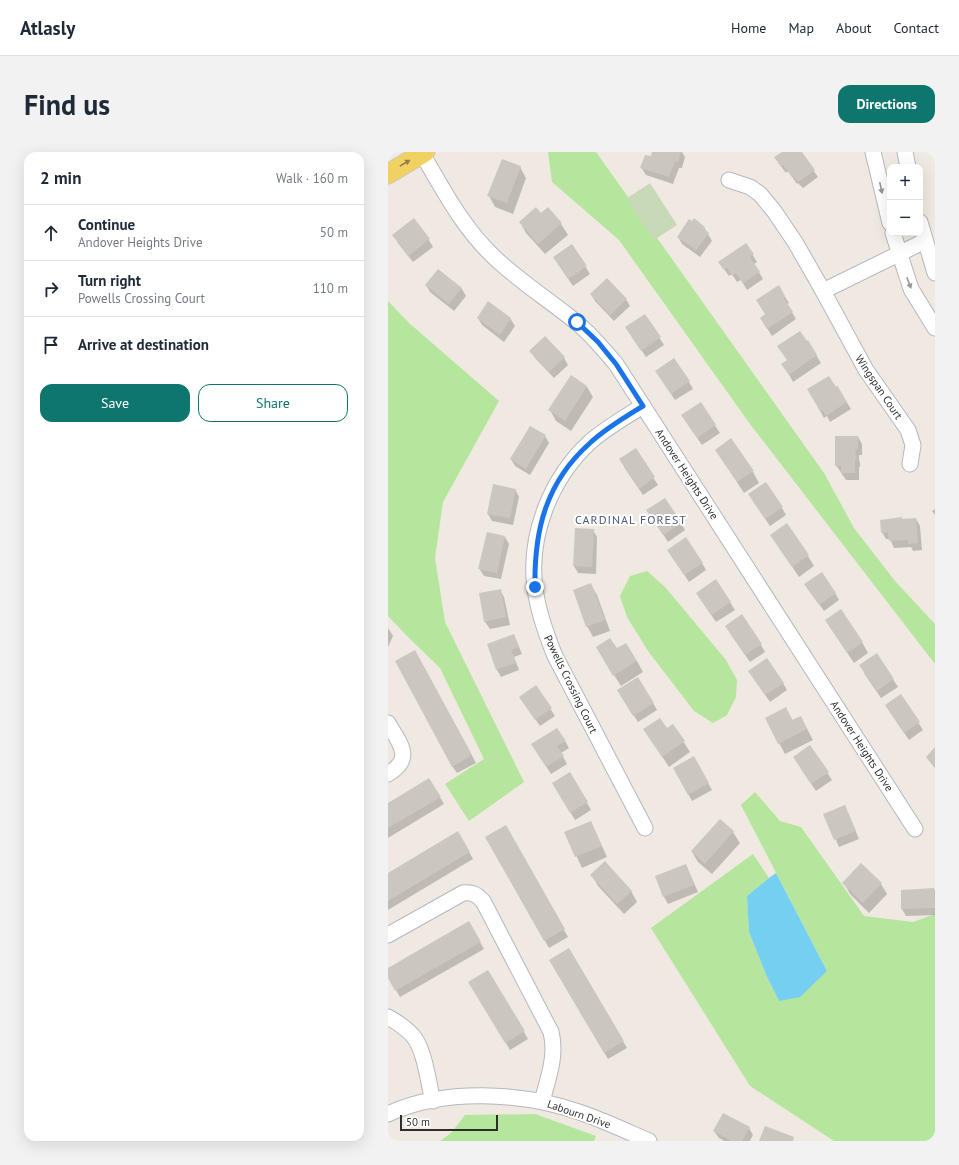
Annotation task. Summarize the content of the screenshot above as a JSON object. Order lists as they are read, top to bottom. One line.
{"streets":{"street":["Wingspan Court","Andover Heights Drive","Powells Crossing Court","Labourn Drive"]},"crossings":[["Andover Heights Drive","Powells Crossing Court"]],"districts":["CARDINAL FOREST"],"scale_bar":"50 m","page":{"header":"Atlasly","nav":["Home","Map","About","Contact"],"buttons":["Directions",["Save","Share"]],"title":"Find us","heading":["2 min","Walk · 160 m"],"map_buttons":["+","−"],"list":[["Continue","Andover Heights Drive","50 m"],["Turn right","Powells Crossing Court","110 m"],"Arrive at destination"],"scale":"50 m"}}
